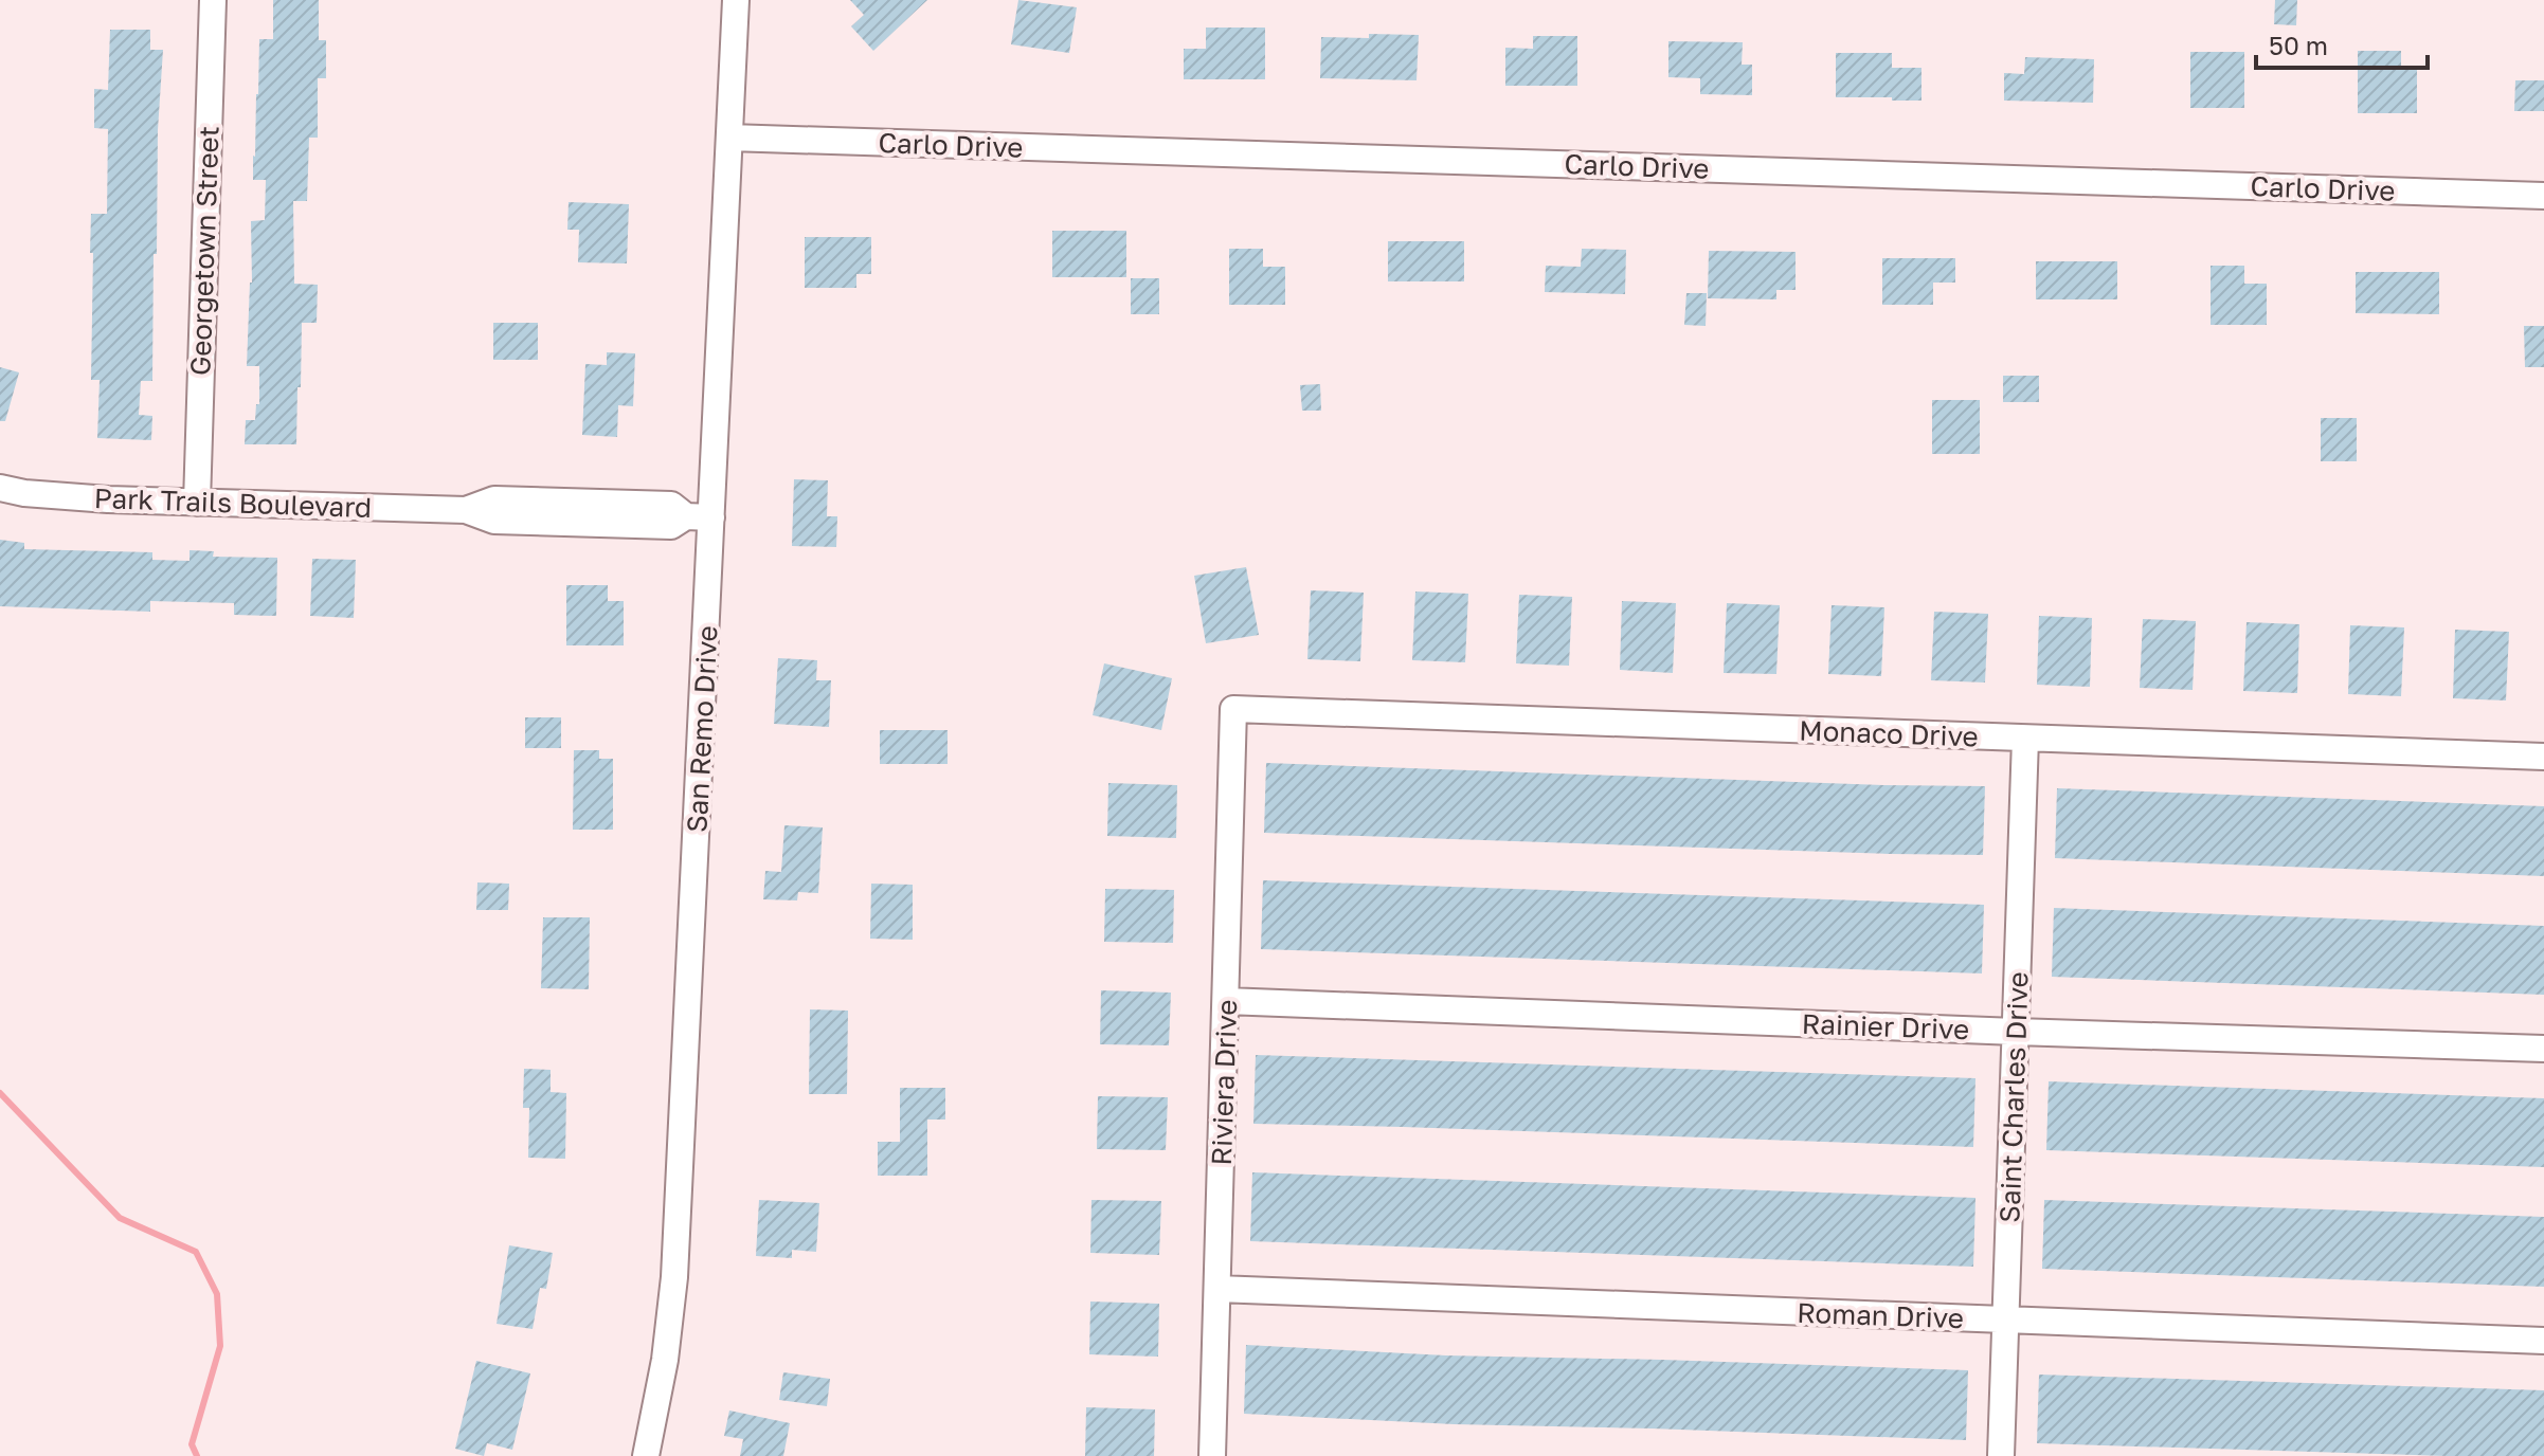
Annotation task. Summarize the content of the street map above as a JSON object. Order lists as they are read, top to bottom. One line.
{"streets":{"street":["Carlo Drive","Georgetown Street","Park Trails Boulevard","San Remo Drive","Monaco Drive","Rainier Drive","Riviera Drive","Saint Charles Drive","Roman Drive"]},"crossings":[["Carlo Drive","San Remo Drive"],["Georgetown Street","Park Trails Boulevard"],["Park Trails Boulevard","San Remo Drive"],["Monaco Drive","Riviera Drive"],["Monaco Drive","Saint Charles Drive"],["Rainier Drive","Riviera Drive"],["Rainier Drive","Saint Charles Drive"],["Riviera Drive","Roman Drive"],["Saint Charles Drive","Roman Drive"]],"scale_bar":"50 m"}
